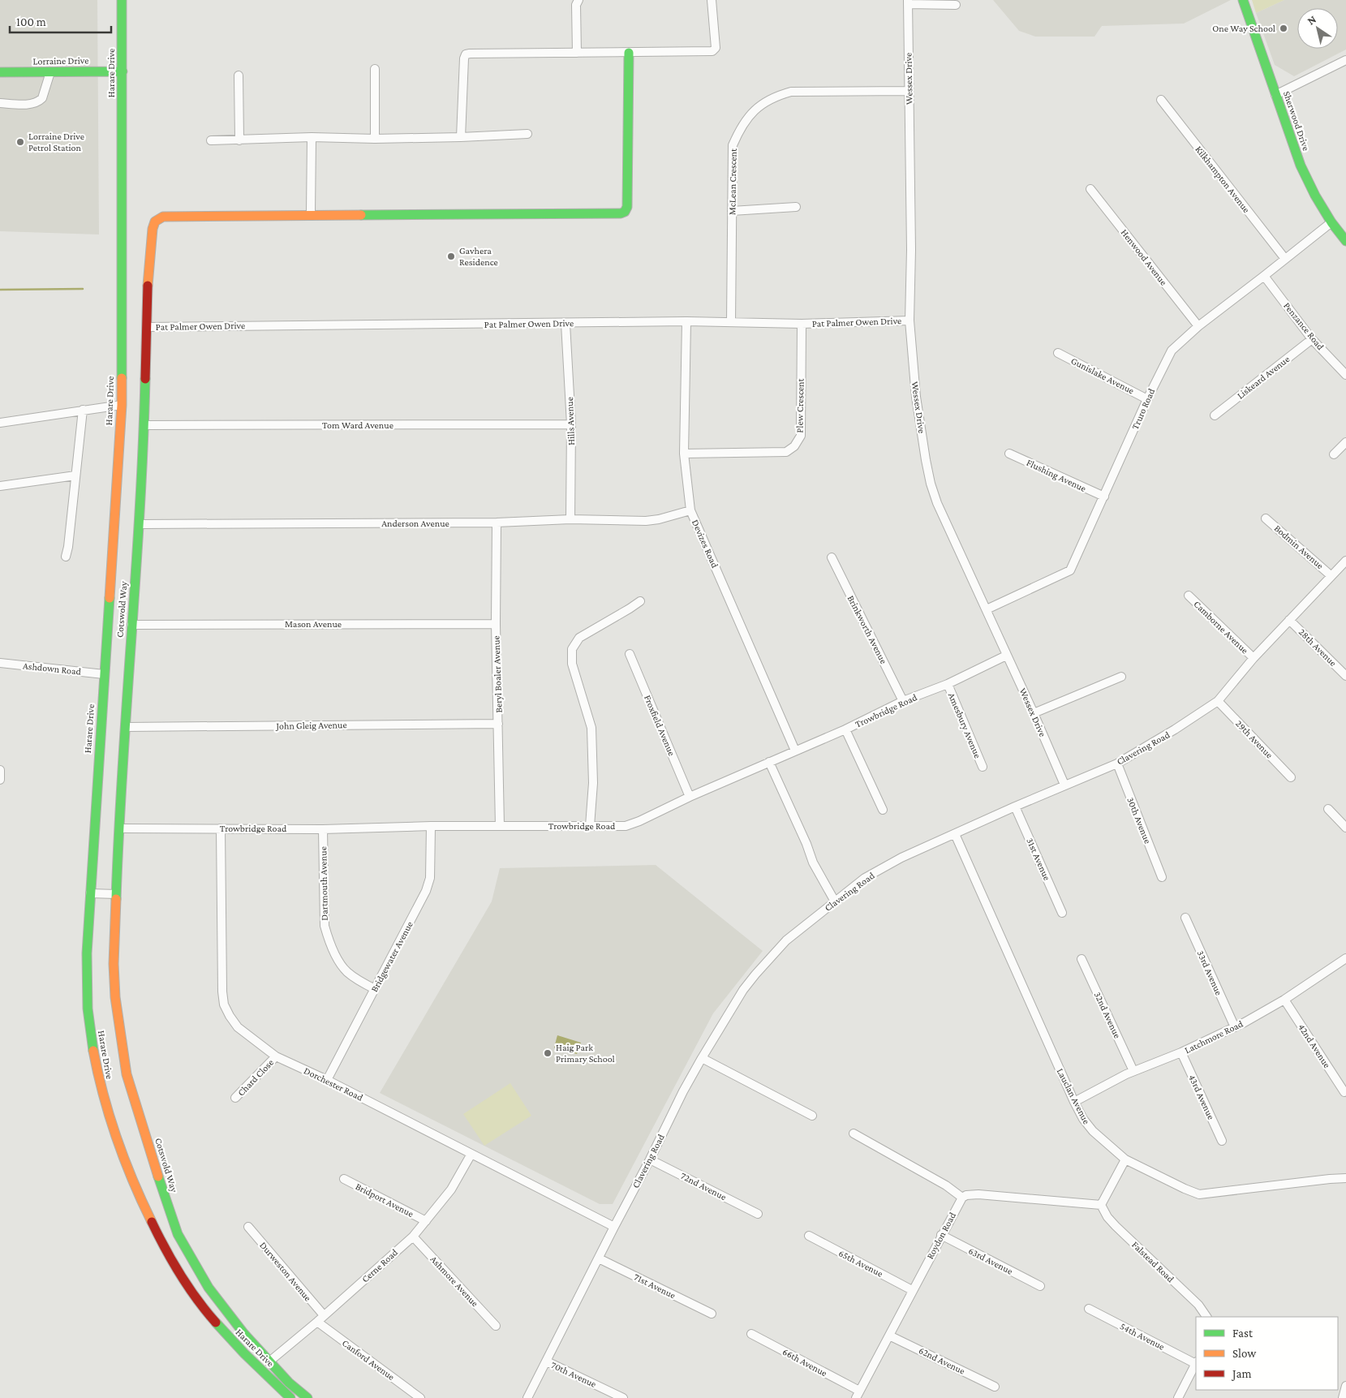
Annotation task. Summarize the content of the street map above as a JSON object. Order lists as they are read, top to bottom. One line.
{"streets":{"street":["Lorraine Drive","Harare Drive","Wessex Drive","Sherwood Drive","Kilkhampton Avenue","McLean Crescent","Henwood Avenue","Pat Palmer Owen Drive","Penzance Road","Gunislake Avenue","Liskeard Avenue","Plew Crescent","Truro Road","Hills Avenue","Tom Ward Avenue","Flushing Avenue","Anderson Avenue","Devizes Road","Bodmin Avenue","Cotswold Way","Mason Avenue","Camborne Avenue","Brinkworth Avenue","28th Avenue","Ashdown Road","Beryl Boaler Avenue","Trowbridge Road","John Gleig Avenue","Froxfield Avenue","Amesbury Avenue","29th Avenue","Clavering Road","30th Avenue","31st Avenue","Dartmouth Avenue","Bridgewater Avenue","33rd Avenue","32nd Avenue","Latchmore Road","42nd Avenue","Chard Close","Dorchester Road","Lauclan Avenue","43rd Avenue","72nd Avenue","Bridport Avenue","Roydon Road","63rd Avenue","Falstead Road","65th Avenue","Cerne Road","Durweston Avenue","Ashmore Avenue","71st Avenue","54th Avenue","Canford Avenue","62nd Avenue","66th Avenue","70th Avenue"]},"crossings":[["Lorraine Drive","Harare Drive"],["Harare Drive","Ashdown Road"],["Wessex Drive","McLean Crescent"],["Wessex Drive","Pat Palmer Owen Drive"],["Wessex Drive","Truro Road"],["Wessex Drive","Trowbridge Road"],["Wessex Drive","Clavering Road"],["Sherwood Drive","Truro Road"],["Kilkhampton Avenue","Truro Road"],["McLean Crescent","Pat Palmer Owen Drive"],["Henwood Avenue","Truro Road"],["Pat Palmer Owen Drive","Plew Crescent"],["Pat Palmer Owen Drive","Hills Avenue"],["Pat Palmer Owen Drive","Devizes Road"],["Pat Palmer Owen Drive","Cotswold Way"],["Penzance Road","Liskeard Avenue"],["Penzance Road","Truro Road"],["Gunislake Avenue","Truro Road"],["Plew Crescent","Devizes Road"],["Truro Road","Flushing Avenue"],["Hills Avenue","Tom Ward Avenue"],["Hills Avenue","Anderson Avenue"],["Tom Ward Avenue","Cotswold Way"],["Anderson Avenue","Devizes Road"],["Anderson Avenue","Cotswold Way"],["Anderson Avenue","Beryl Boaler Avenue"],["Devizes Road","Trowbridge Road"],["Bodmin Avenue","Clavering Road"],["Cotswold Way","Mason Avenue"],["Cotswold Way","Trowbridge Road"],["Cotswold Way","John Gleig Avenue"],["Cotswold Way","Cerne Road"],["Mason Avenue","Beryl Boaler Avenue"],["Camborne Avenue","Clavering Road"],["Brinkworth Avenue","Trowbridge Road"],["28th Avenue","Clavering Road"],["Beryl Boaler Avenue","Trowbridge Road"],["Beryl Boaler Avenue","John Gleig Avenue"],["Trowbridge Road","Froxfield Avenue"],["Trowbridge Road","Amesbury Avenue"],["Trowbridge Road","Dartmouth Avenue"],["Trowbridge Road","Bridgewater Avenue"],["Trowbridge Road","Dorchester Road"],["29th Avenue","Clavering Road"],["Clavering Road","30th Avenue"],["Clavering Road","31st Avenue"],["Clavering Road","Dorchester Road"],["Clavering Road","Lauclan Avenue"],["Clavering Road","72nd Avenue"],["Clavering Road","71st Avenue"],["Clavering Road","70th Avenue"],["Dartmouth Avenue","Bridgewater Avenue"],["Bridgewater Avenue","Dorchester Road"],["33rd Avenue","Latchmore Road"],["32nd Avenue","Latchmore Road"],["Latchmore Road","42nd Avenue"],["Latchmore Road","Lauclan Avenue"],["Latchmore Road","43rd Avenue"],["Chard Close","Dorchester Road"],["Dorchester Road","Cerne Road"],["Bridport Avenue","Cerne Road"],["Roydon Road","63rd Avenue"],["Roydon Road","65th Avenue"],["Roydon Road","62nd Avenue"],["Roydon Road","66th Avenue"],["Cerne Road","Durweston Avenue"],["Cerne Road","Ashmore Avenue"],["Cerne Road","Canford Avenue"]],"places":["One Way School","Lorraine Drive Petrol Station","Gavhera Residence","Haig Park Primary School"],"legend":["Fast","Slow","Jam"],"scale_bar":"100 m","north":"top left"}
